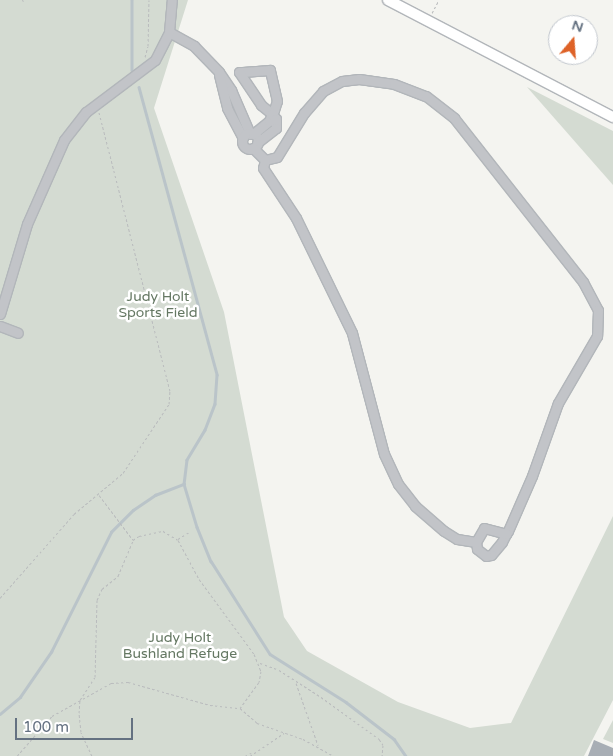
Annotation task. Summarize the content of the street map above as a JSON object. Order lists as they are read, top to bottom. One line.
{"parks":["Judy Holt Sports Field","Judy Holt Bushland Refuge"],"scale_bar":"100 m","north":"top"}
